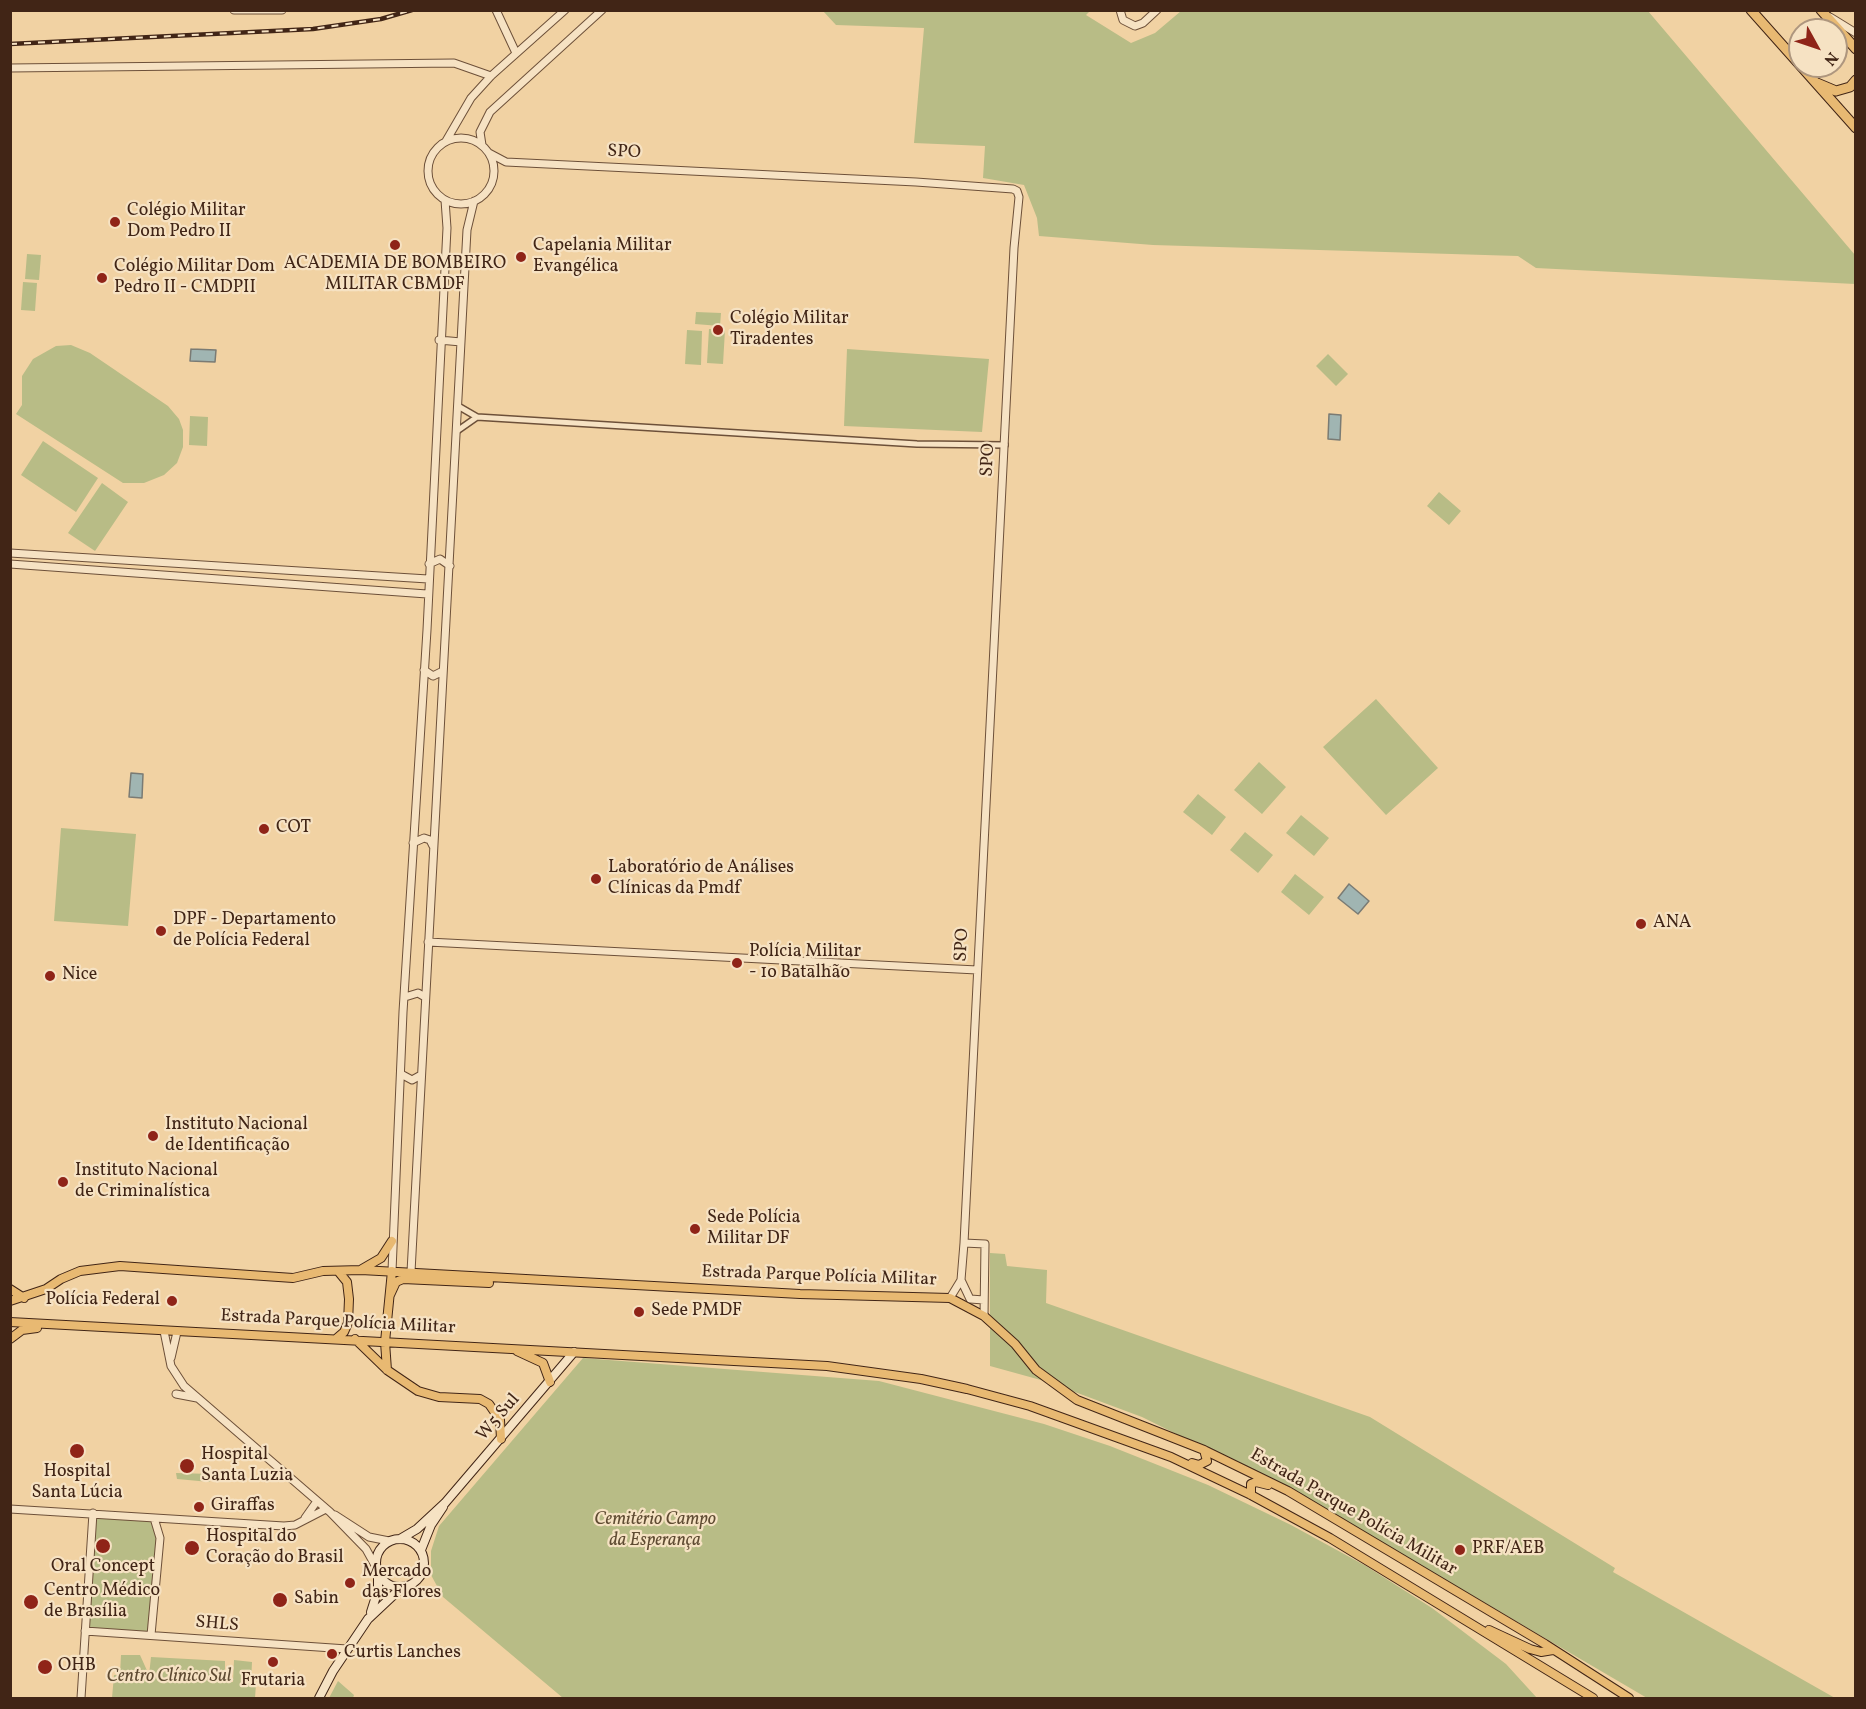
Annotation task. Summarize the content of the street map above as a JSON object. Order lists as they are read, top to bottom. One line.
{"streets":{"main road":["Estrada Parque Polícia Militar","W5 Sul"],"street":["SPO","SHLS"]},"crossings":[["SPO","Estrada Parque Polícia Militar"],["Estrada Parque Polícia Militar","W5 Sul"]],"parks":["Cemitério Campo da Esperança","Centro Clínico Sul"],"places":["Colégio Militar Dom Pedro II","ACADEMIA DE BOMBEIRO MILITAR CBMDF","Capelania Militar Evangélica","Colégio Militar Dom Pedro II - CMDPII","Colégio Militar Tiradentes","COT","Laboratório de Análises Clínicas da Pmdf","ANA","DPF - Departamento de Polícia Federal","Polícia Militar - 1o Batalhão","Nice","Instituto Nacional de Identificação","Instituto Nacional de Criminalística","Sede Polícia Militar DF","Polícia Federal","Sede PMDF","Hospital Santa Lúcia","Hospital Santa Luzia","Giraffas","Oral Concept","Hospital do Coração do Brasil","PRF/AEB","Mercado das Flores","Sabin","Centro Médico de Brasília","Curtis Lanches","Frutaria","OHB"],"north":"bottom right"}
